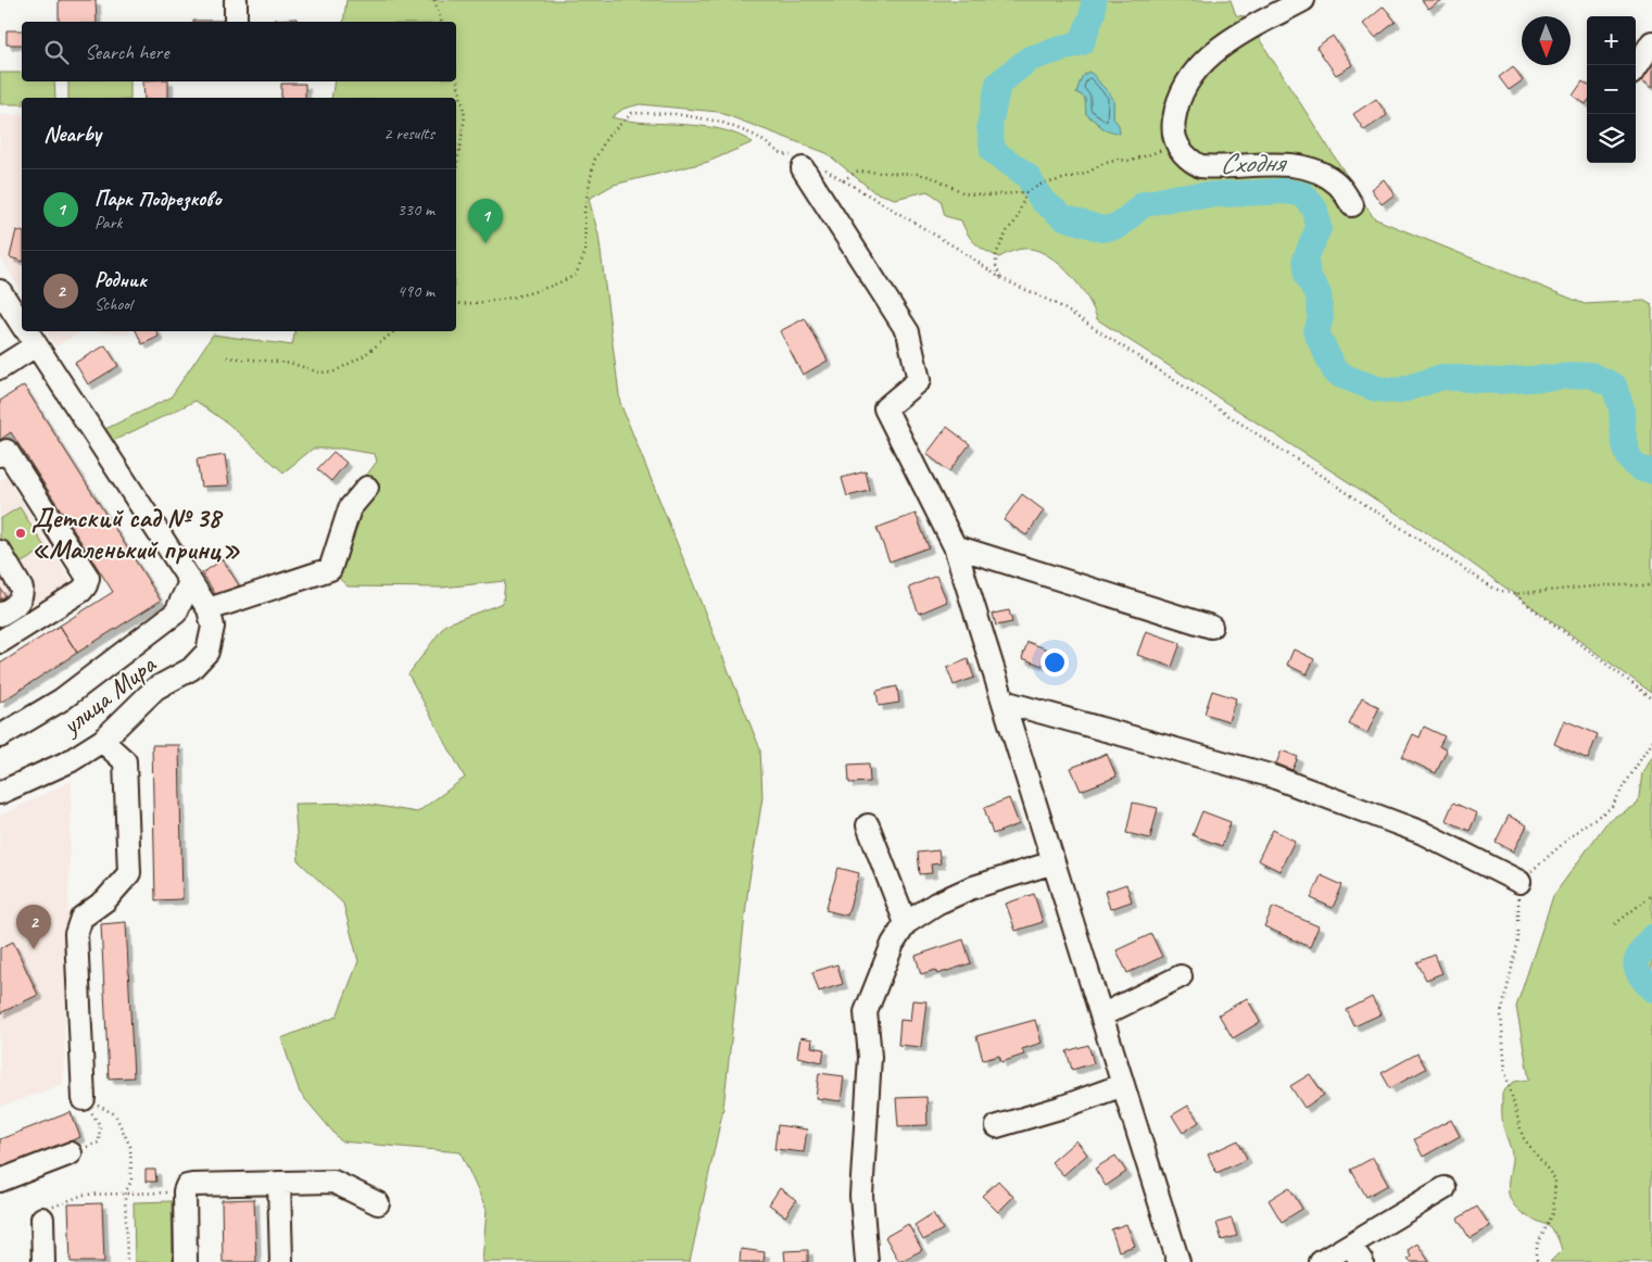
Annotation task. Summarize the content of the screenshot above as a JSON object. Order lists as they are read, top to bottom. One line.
{"streets":{"street":["улица Мира"]},"water":["Сходня"],"places":["Детский сад № 38 «Маленький принц»"],"north":"bottom","page":{"map_buttons":["+","−"],"search":"Search here","heading":["Nearby","2 results"],"list":[{"mark":"1","name":"Парк Подрезково","note":"Park","value":"330 m"},{"mark":"2","name":"Родник","note":"School","value":"490 m"}],"pins":["1","2"]}}
